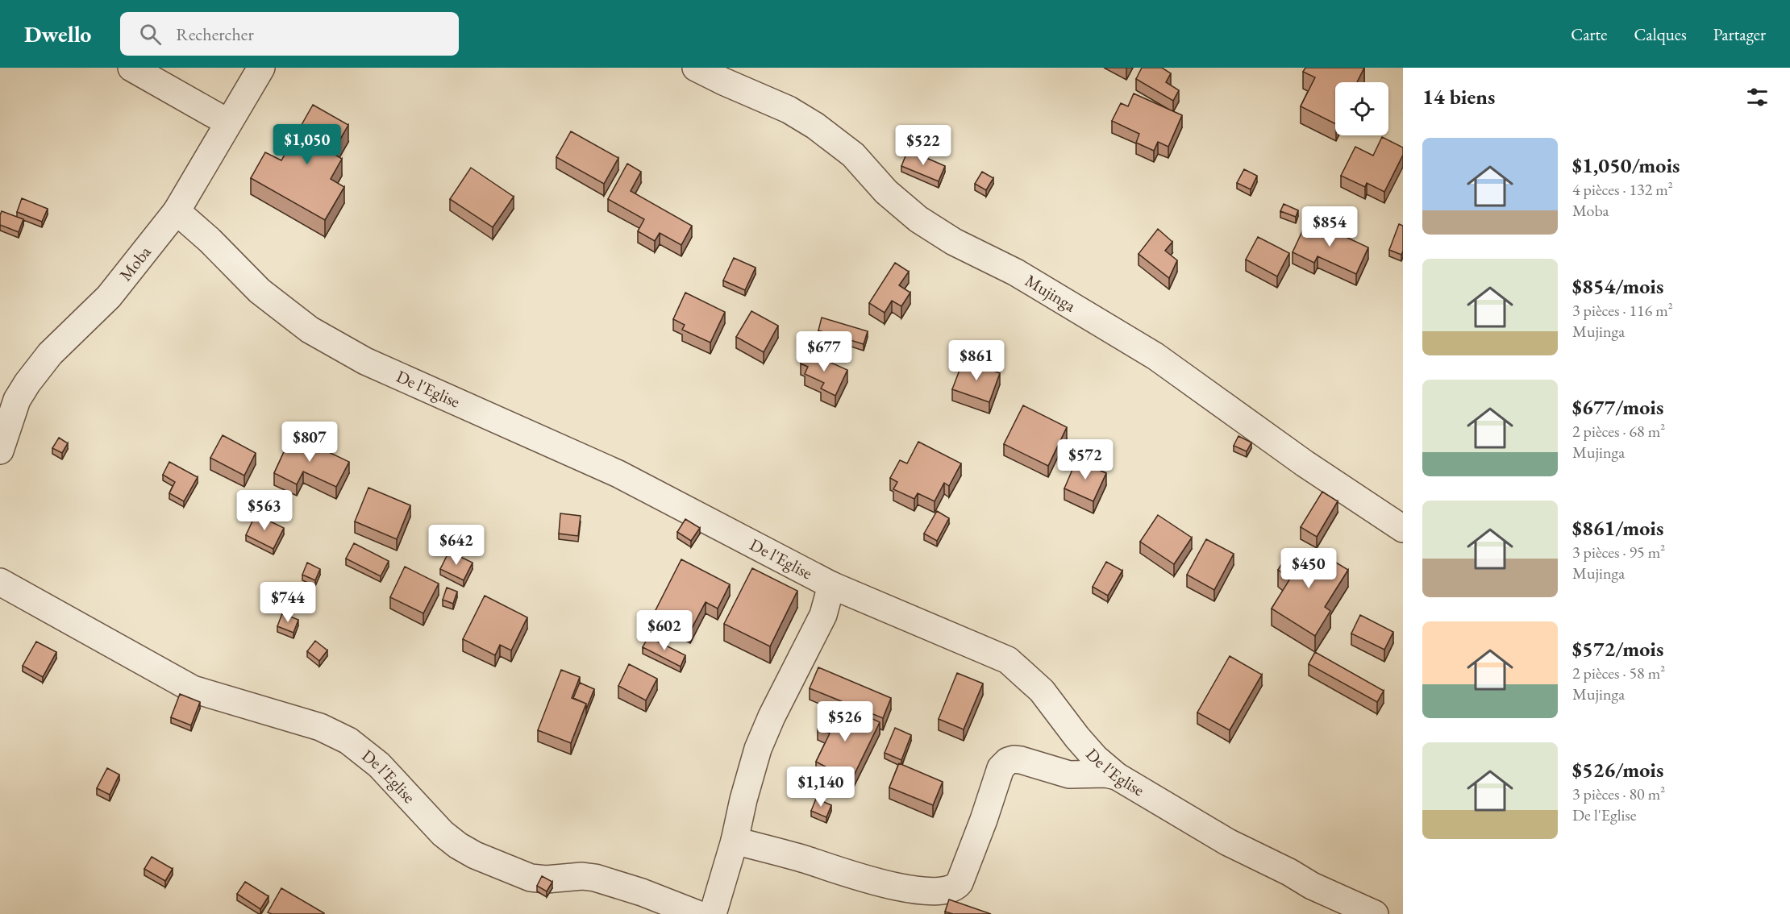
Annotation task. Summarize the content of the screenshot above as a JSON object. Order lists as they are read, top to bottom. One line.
{"streets":{"street":["Moba","Mujinga","De l'Eglise"]},"crossings":[["Moba","De l'Eglise"]],"page":{"header":"Dwello","search":"Rechercher","nav":["Carte","Calques","Partager"],"heading":"14 biens","price":["$1,050","$522","$854","$677","$861","$807","$572","$563","$642","$450","$744","$602","$526","$1,140"],"list":[{"name":"$1,050/mois","note":"4 pièces · 132 m² · Moba"},{"name":"$854/mois","note":"3 pièces · 116 m² · Mujinga"},{"name":"$677/mois","note":"2 pièces · 68 m² · Mujinga"},{"name":"$861/mois","note":"3 pièces · 95 m² · Mujinga"},{"name":"$572/mois","note":"2 pièces · 58 m² · Mujinga"},{"name":"$526/mois","note":"3 pièces · 80 m² · De l'Eglise"}]}}
